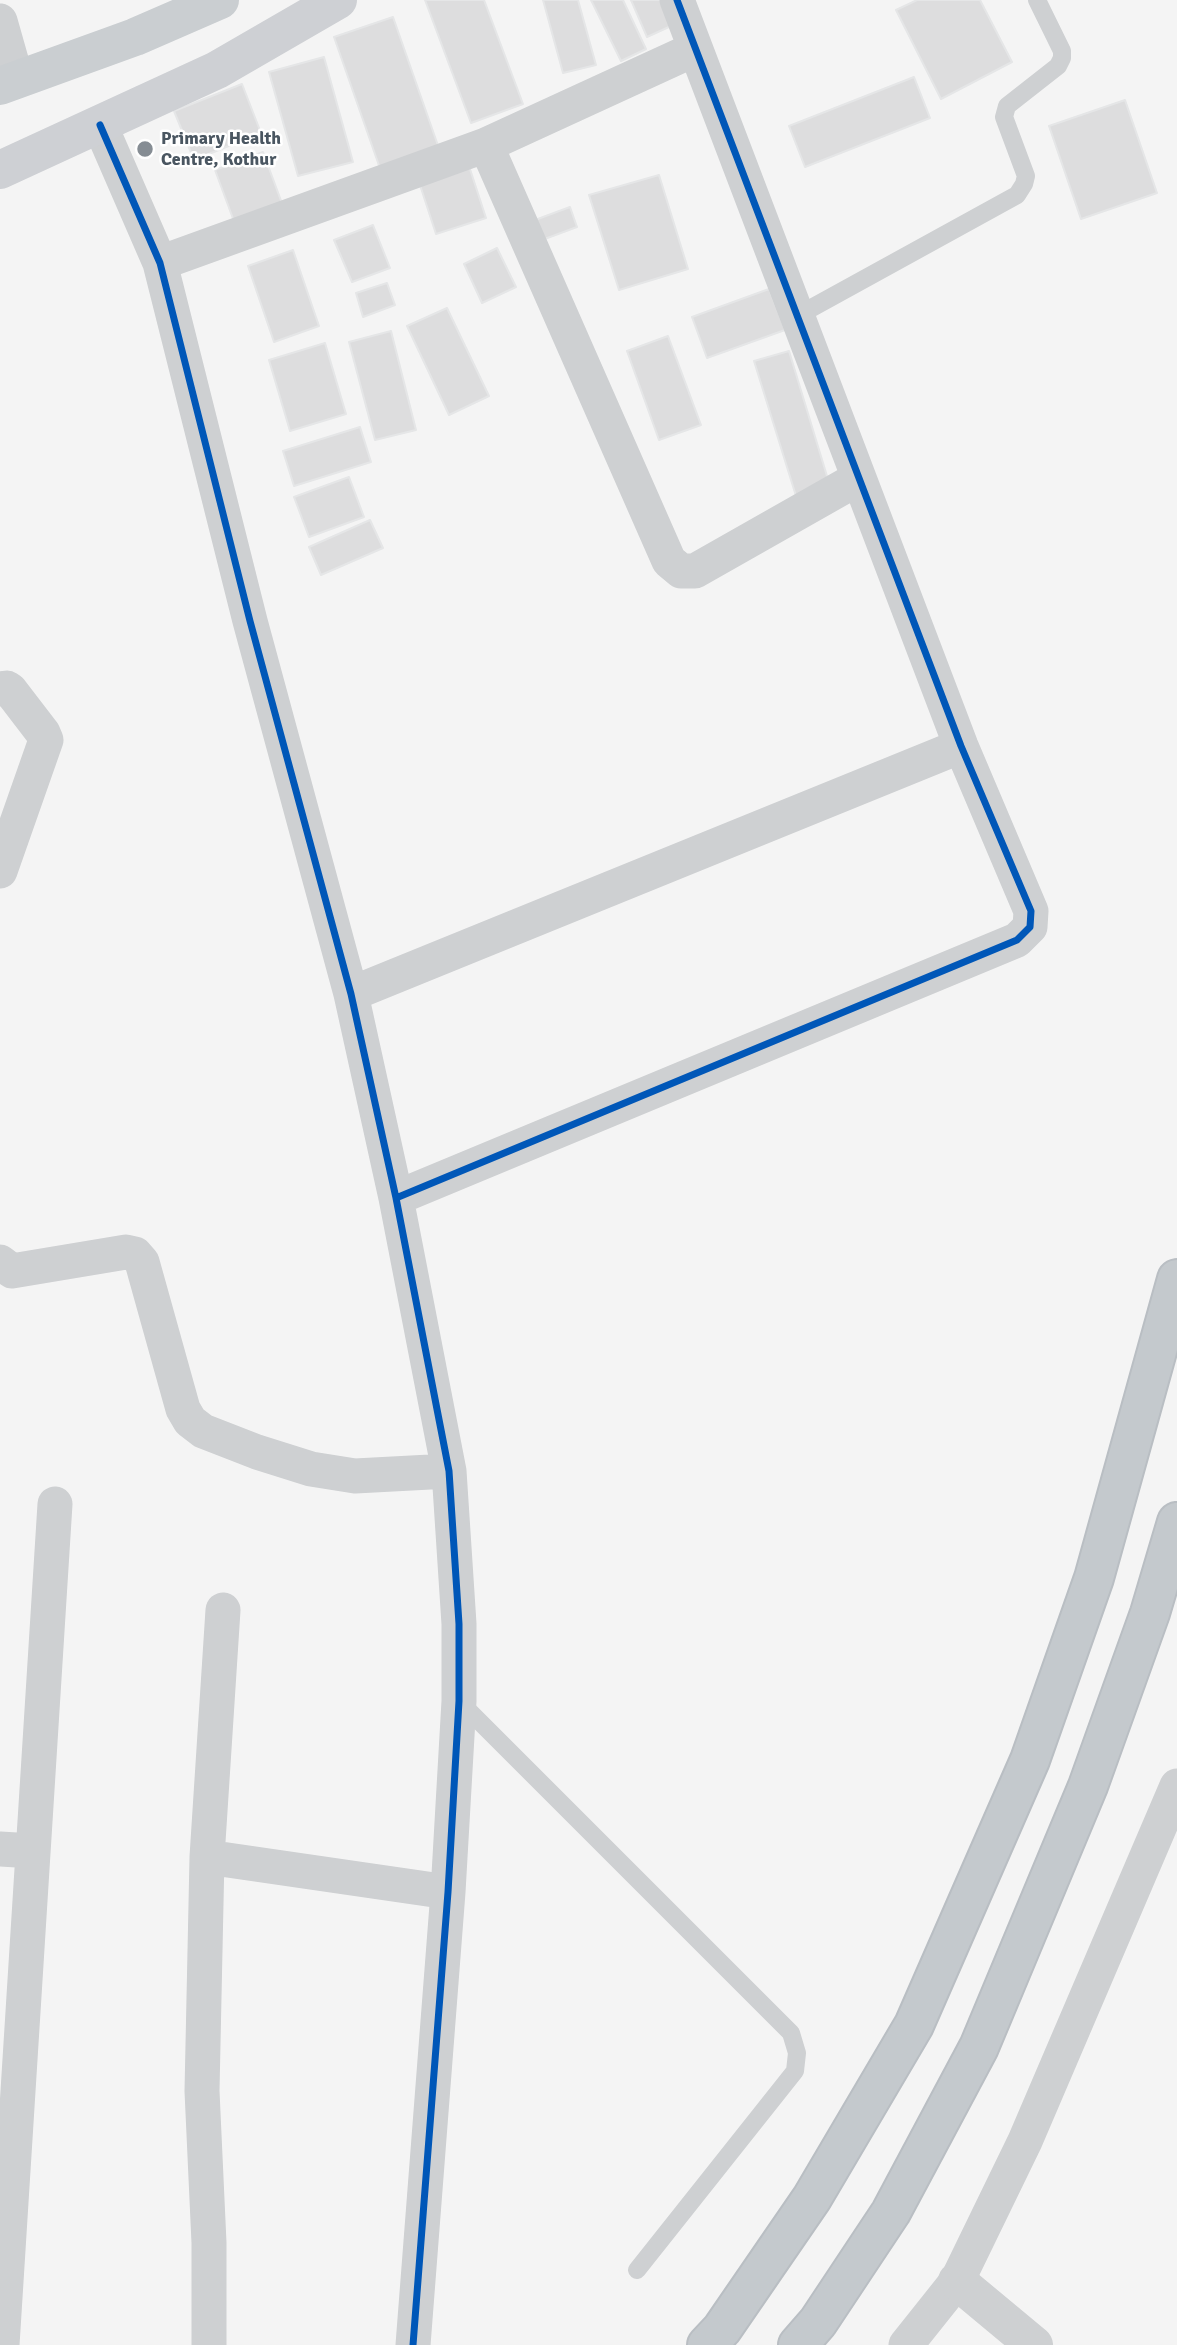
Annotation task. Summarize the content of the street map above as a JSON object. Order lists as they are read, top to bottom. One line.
{"places":["Primary Health Centre, Kothur"]}
